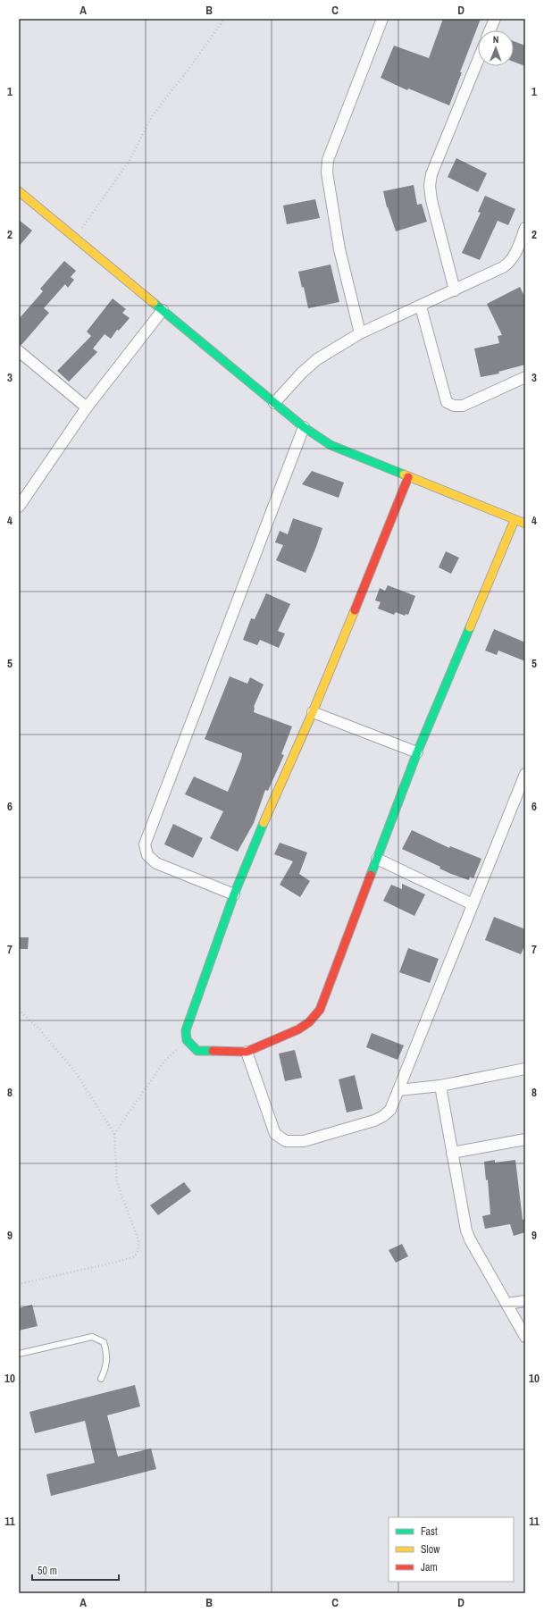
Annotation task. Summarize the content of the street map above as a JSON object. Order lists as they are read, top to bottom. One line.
{"legend":["Fast","Slow","Jam"],"scale_bar":"50 m","north":"top","grid":{"columns":["A","B","C","D"],"rows":["1","2","3","4","5","6","7","8","9","10","11"]}}
